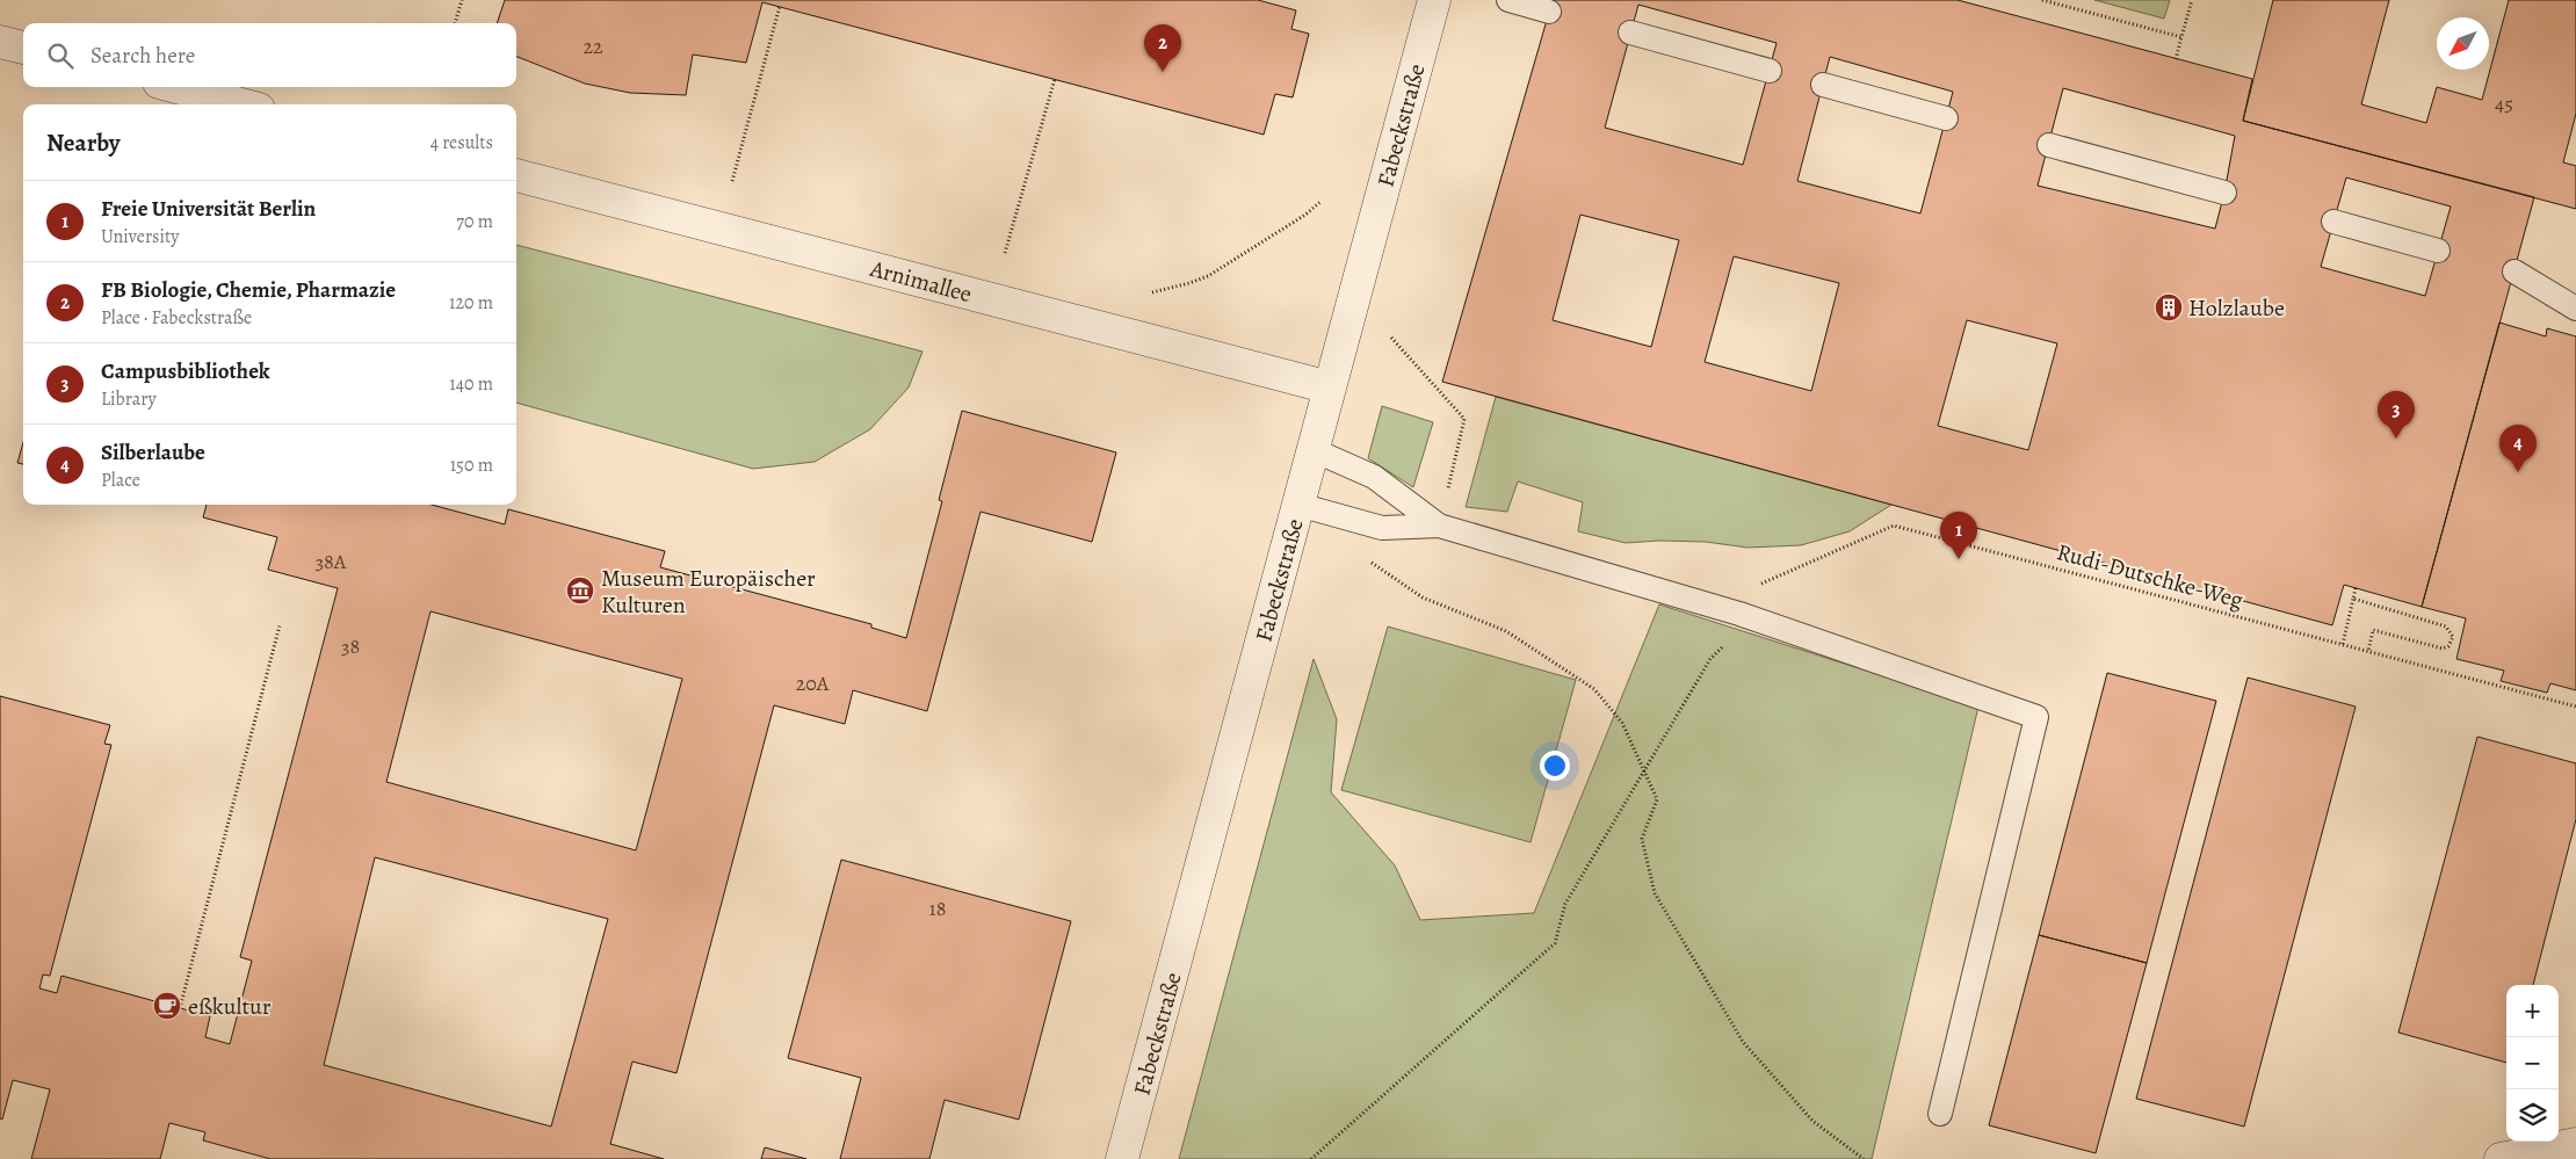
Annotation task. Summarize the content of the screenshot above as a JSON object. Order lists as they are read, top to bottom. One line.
{"streets":{"street":["Fabeckstraße","Arnimallee"],"path":["Rudi-Dutschke-Weg"]},"crossings":[["Fabeckstraße","Arnimallee"]],"places":{"building":["Holzlaube"],"museum":["Museum Europäischer Kulturen"],"cafe":["eßkultur"]},"house_numbers":["22","45","38A","38","20A","18"],"north":"bottom left","page":{"search":"Search here","pins":["2","3","4","1"],"heading":["Nearby","4 results"],"list":[{"mark":"1","name":"Freie Universität Berlin","note":"University","value":"70 m"},{"mark":"2","name":"FB Biologie, Chemie, Pharmazie","note":"Place · Fabeckstraße","value":"120 m"},{"mark":"3","name":"Campusbibliothek","note":"Library","value":"140 m"},{"mark":"4","name":"Silberlaube","note":"Place","value":"150 m"}],"map_buttons":["+","−"]}}
